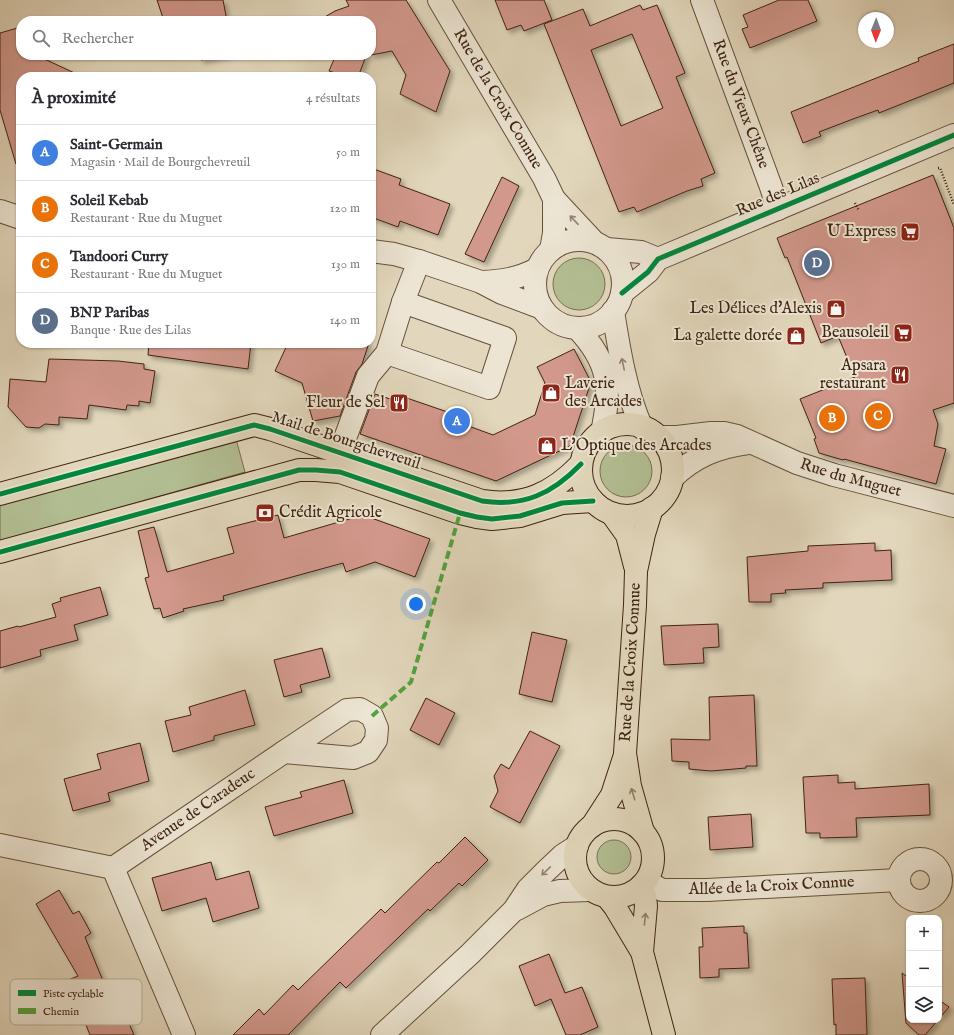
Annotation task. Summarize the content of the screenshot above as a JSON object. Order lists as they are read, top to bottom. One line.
{"streets":{"main road":["Rue de la Croix Connue","Mail de Bourgchevreuil"],"street":["Rue du Vieux Chêne","Rue des Lilas","Rue du Muguet","Avenue de Caradeuc","Allée de la Croix Connue"]},"crossings":[["Rue de la Croix Connue","Rue des Lilas"],["Rue de la Croix Connue","Mail de Bourgchevreuil"],["Rue de la Croix Connue","Rue du Muguet"],["Rue de la Croix Connue","Allée de la Croix Connue"],["Rue du Vieux Chêne","Rue des Lilas"],["Mail de Bourgchevreuil","Rue du Muguet"]],"places":{"supermarket":["U Express","Beausoleil"],"shop":["Les Délices d'Alexis","La galette dorée","Laverie des Arcades","L'Optique des Arcades"],"restaurant":["Apsara restaurant","Fleur de Sel"],"bank":["Crédit Agricole"]},"legend":["Piste cyclable","Chemin"],"north":"bottom","page":{"search":"Rechercher","heading":["À proximité","4 résultats"],"list":[{"mark":"A","name":"Saint-Germain","note":"Magasin · Mail de Bourgchevreuil","value":"50 m"},{"mark":"B","name":"Soleil Kebab","note":"Restaurant · Rue du Muguet","value":"120 m"},{"mark":"C","name":"Tandoori Curry","note":"Restaurant · Rue du Muguet","value":"130 m"},{"mark":"D","name":"BNP Paribas","note":"Banque · Rue des Lilas","value":"140 m"}],"pins":["D","C","B","A"],"map_buttons":["+","−"]}}
